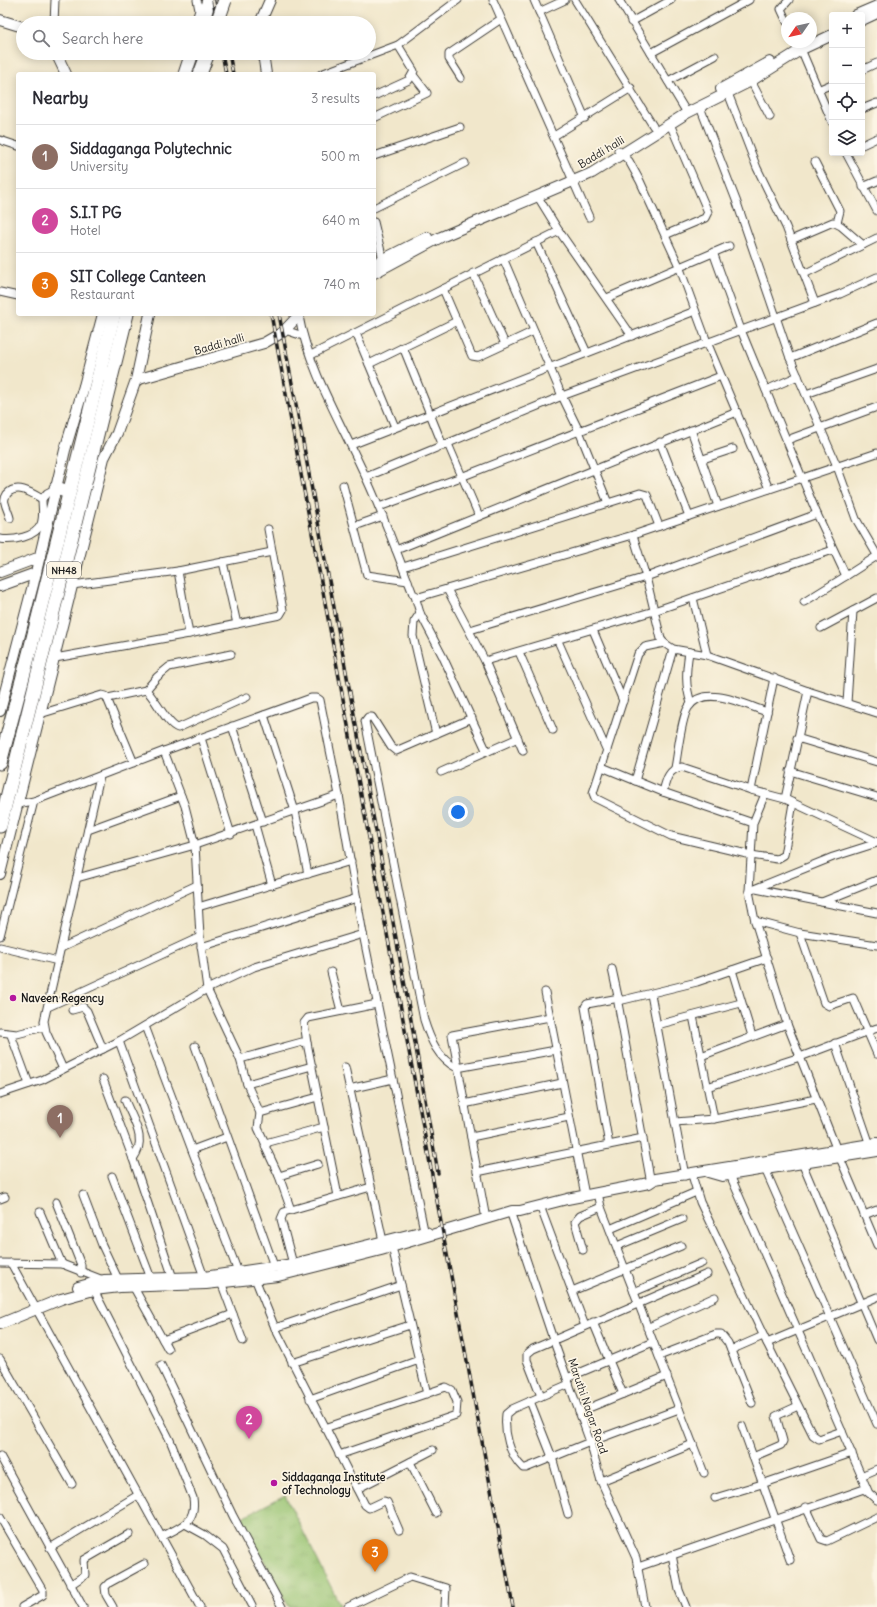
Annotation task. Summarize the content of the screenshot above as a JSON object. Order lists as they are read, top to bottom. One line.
{"streets":{"highway":["NH48"],"street":["Baddi halli","Maruthi Nagar Road"]},"places":["Naveen Regency","Siddaganga Institute of Technology"],"north":"bottom left","page":{"map_buttons":["+","−"],"search":"Search here","heading":["Nearby","3 results"],"list":[{"mark":"1","name":"Siddaganga Polytechnic","note":"University","value":"500 m"},{"mark":"2","name":"S.I.T PG","note":"Hotel","value":"640 m"},{"mark":"3","name":"SIT College Canteen","note":"Restaurant","value":"740 m"}],"pins":["1","2","3"]}}
